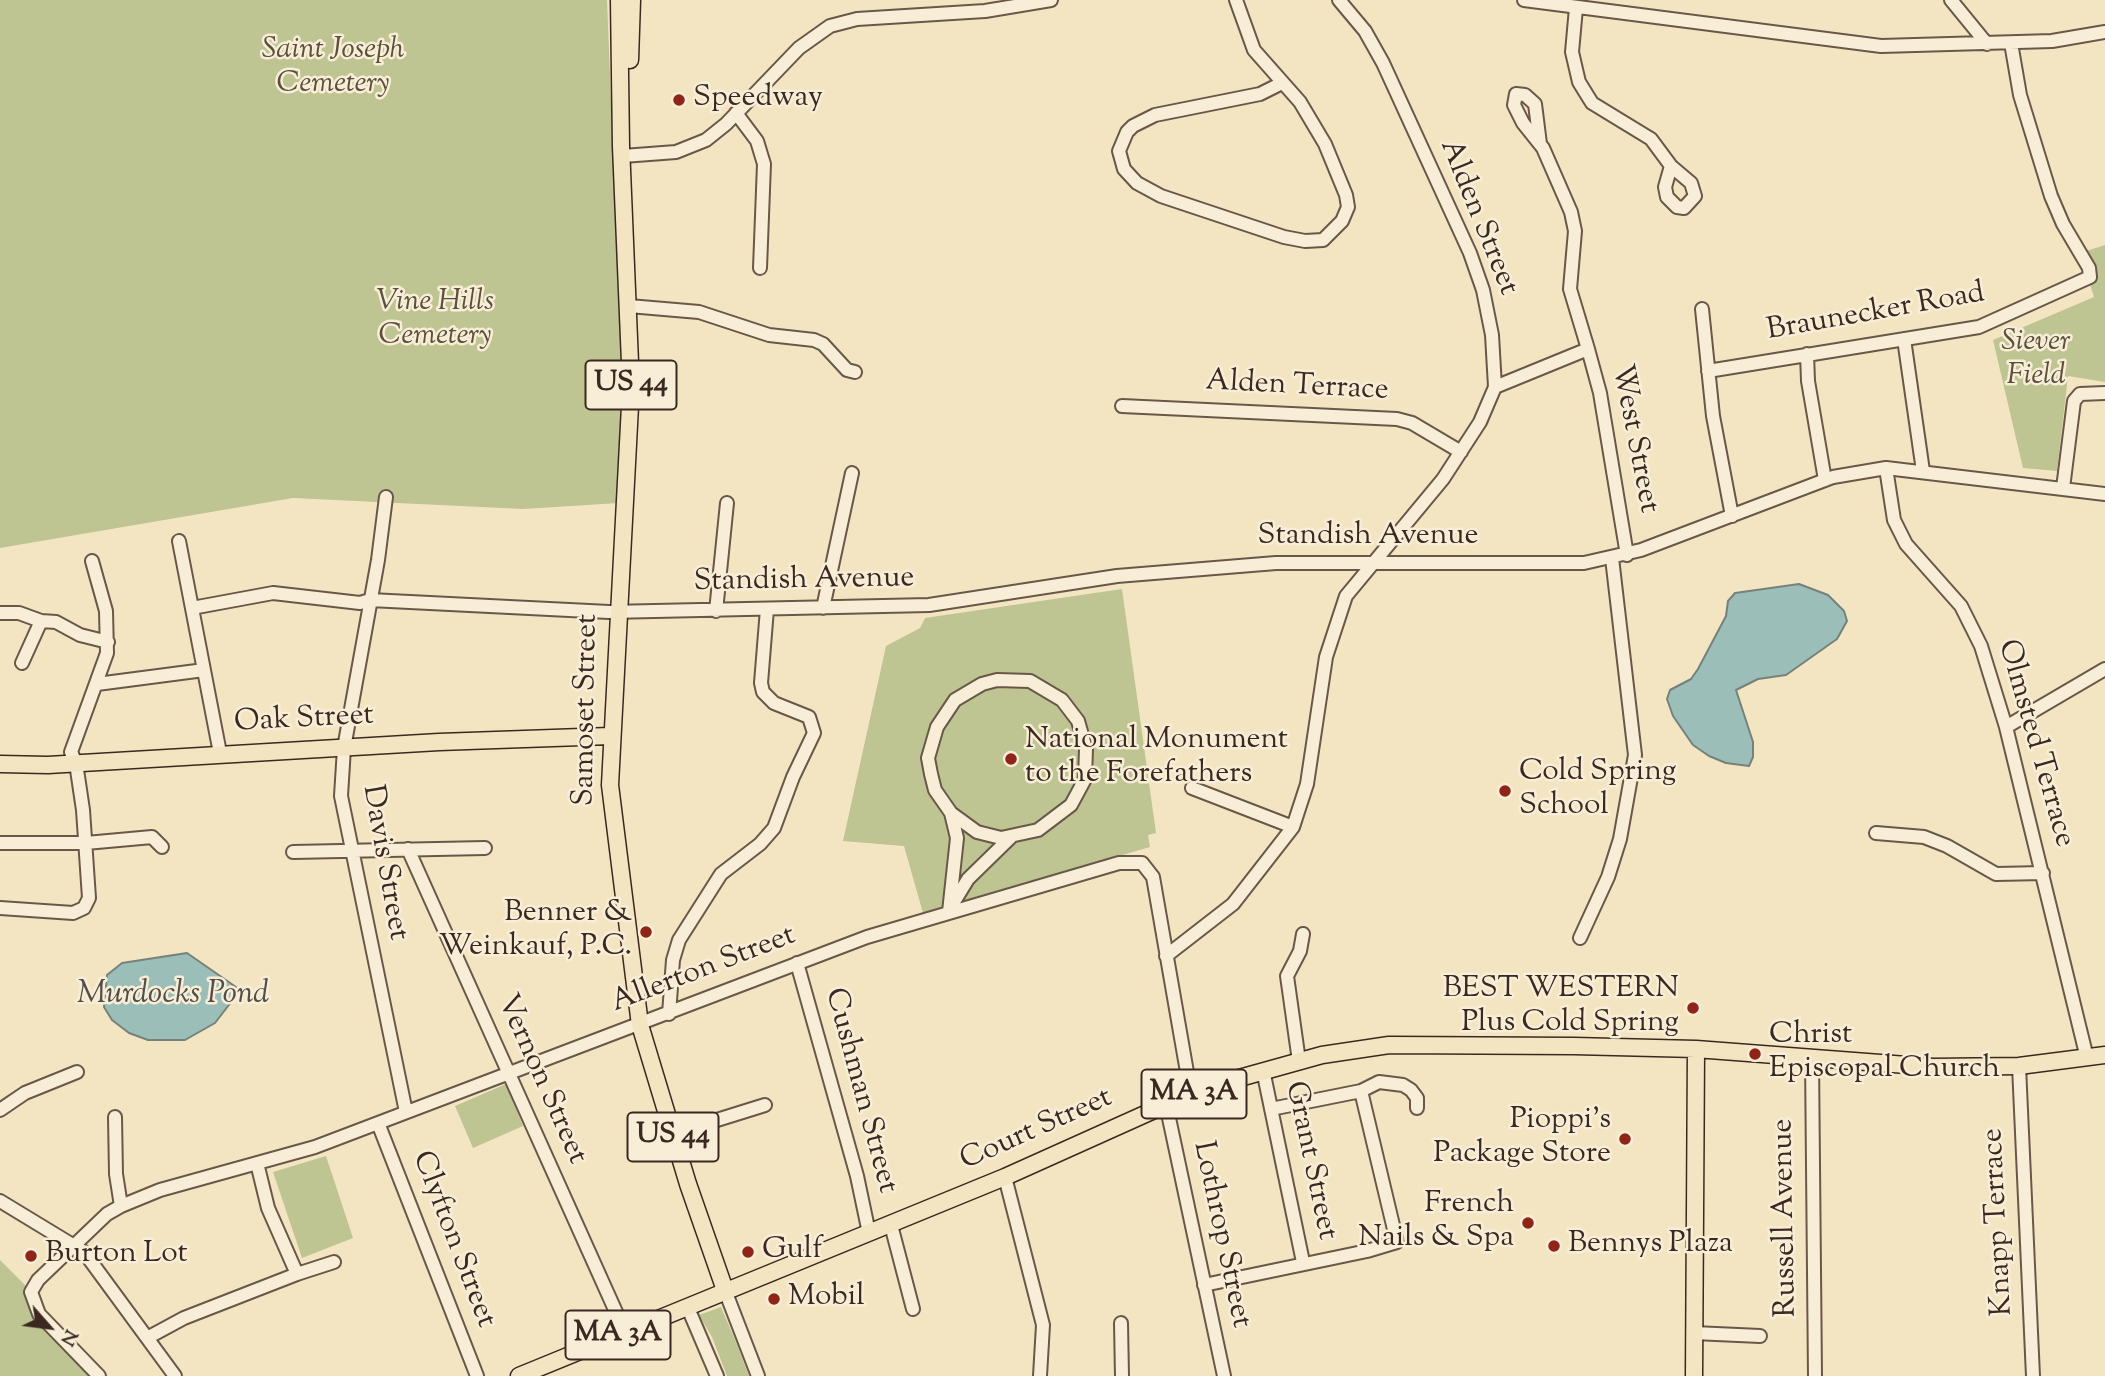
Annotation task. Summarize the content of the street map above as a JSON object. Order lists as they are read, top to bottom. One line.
{"streets":{"main road":["US 44","Samoset Street","Oak Street","MA 3A","Court Street"],"street":["Alden Street","Braunecker Road","Alden Terrace","West Street","Standish Avenue","Olmsted Terrace","Davis Street","Allerton Street","Vernon Street","Cushman Street","Grant Street","Russell Avenue","Knapp Terrace","Lothrop Street","Clyfton Street"]},"crossings":[["Alden Street","Alden Terrace"],["Alden Street","West Street"],["Alden Street","Standish Avenue"],["Alden Street","Allerton Street"],["West Street","Standish Avenue"],["Standish Avenue","Samoset Street"],["Standish Avenue","Olmsted Terrace"],["Standish Avenue","Davis Street"],["Samoset Street","Oak Street"],["Samoset Street","Allerton Street"],["Samoset Street","Court Street"],["Oak Street","Davis Street"],["Olmsted Terrace","Court Street"],["Davis Street","Allerton Street"],["Allerton Street","Vernon Street"],["Allerton Street","Cushman Street"],["Allerton Street","Court Street"],["Allerton Street","Clyfton Street"],["Vernon Street","Court Street"],["Cushman Street","Court Street"],["Court Street","Grant Street"],["Court Street","Russell Avenue"],["Court Street","Knapp Terrace"],["Court Street","Lothrop Street"]],"water":["Murdocks Pond"],"parks":["Saint Joseph Cemetery","Vine Hills Cemetery","Siever Field"],"places":["Speedway","National Monument to the Forefathers","Cold Spring School","Benner & Weinkauf, P.C.","BEST WESTERN Plus Cold Spring","Christ Episcopal Church","Pioppi's Package Store","French Nails & Spa","Bennys Plaza","Gulf","Burton Lot","Mobil"],"north":"bottom right"}
